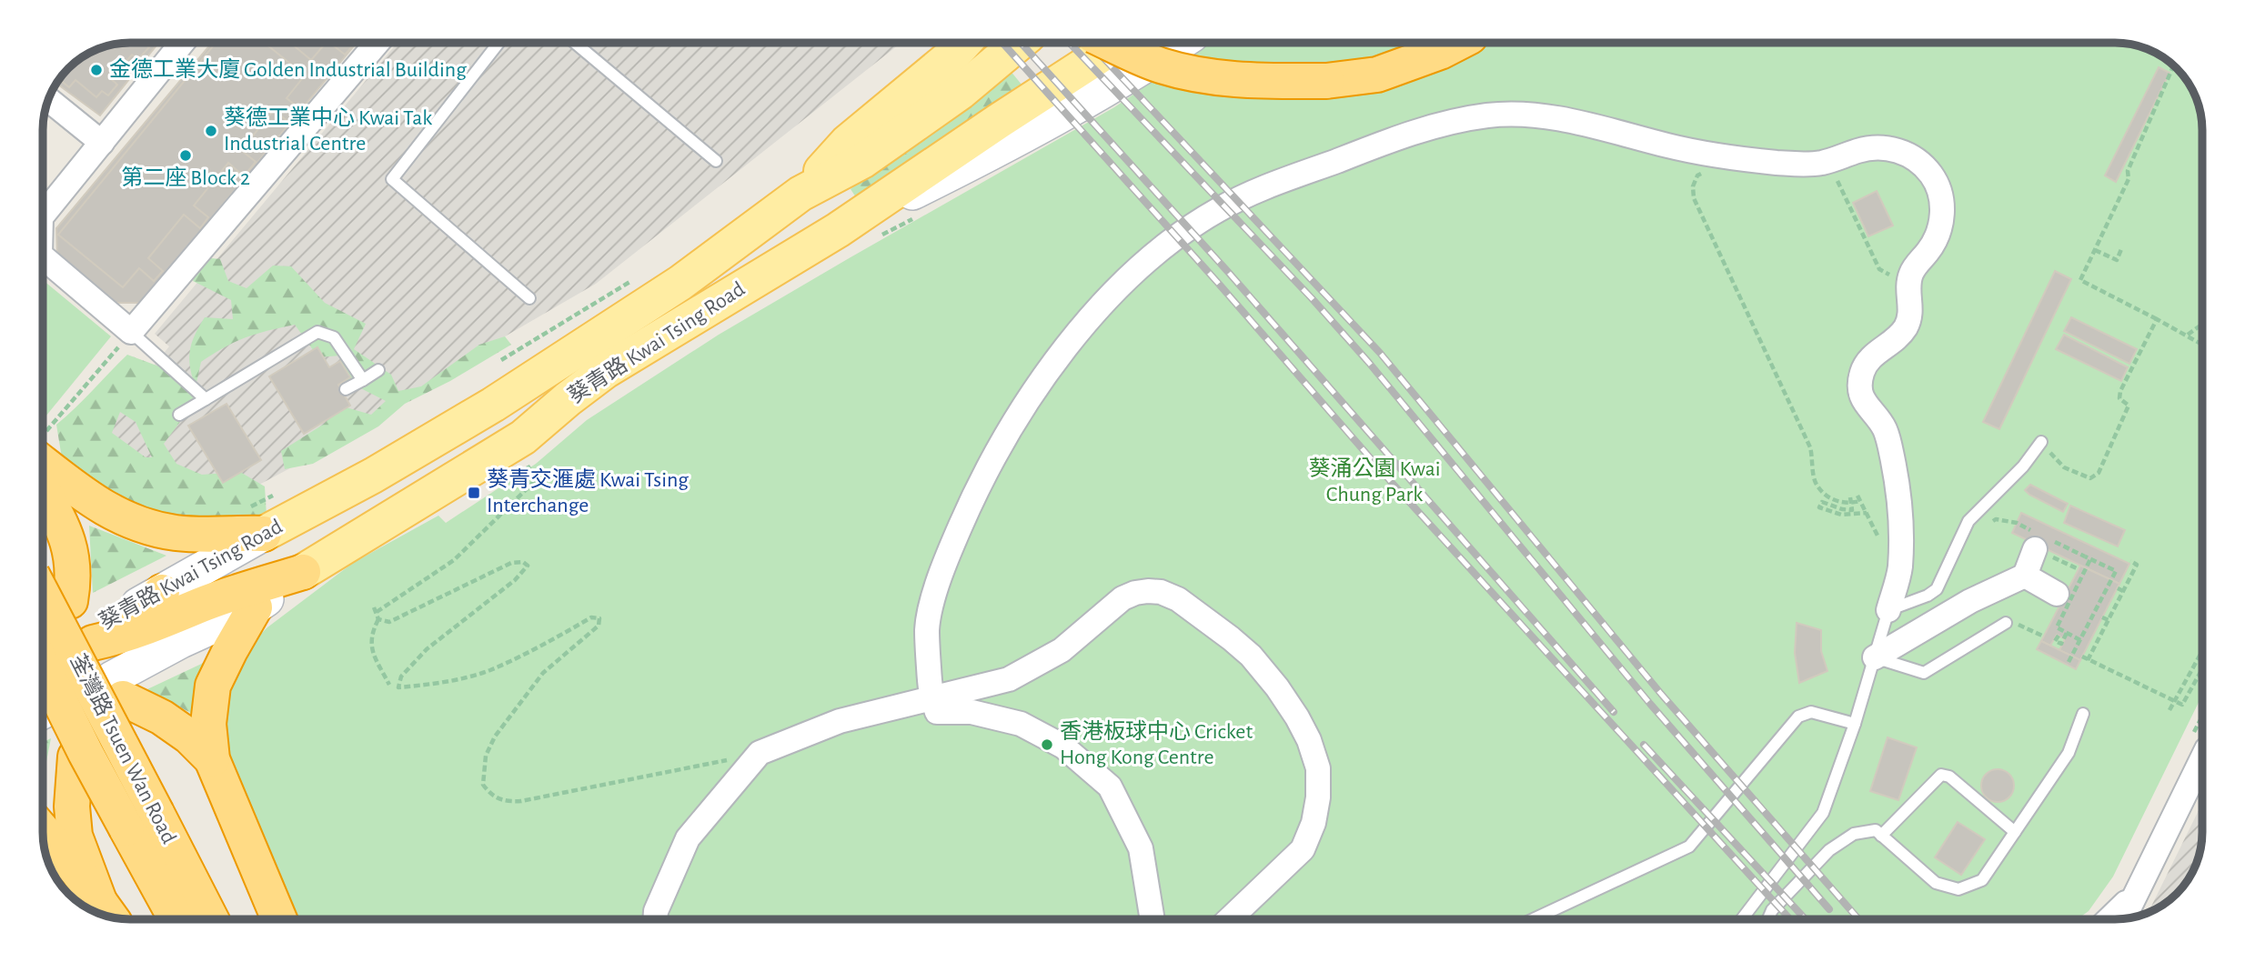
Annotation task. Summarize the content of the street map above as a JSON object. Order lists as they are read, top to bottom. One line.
{"streets":{"highway":["荃灣路 Tsuen Wan Road"],"main road":["葵青路 Kwai Tsing Road"]},"parks":["葵涌公園 Kwai Chung Park"],"places":{"other":["金德工業大廈 Golden Industrial Building","葵德工業中心 Kwai Tak Industrial Centre","第二座 Block 2","香港板球中心 Cricket Hong Kong Centre"],"transit":["葵青交滙處 Kwai Tsing Interchange"]}}
